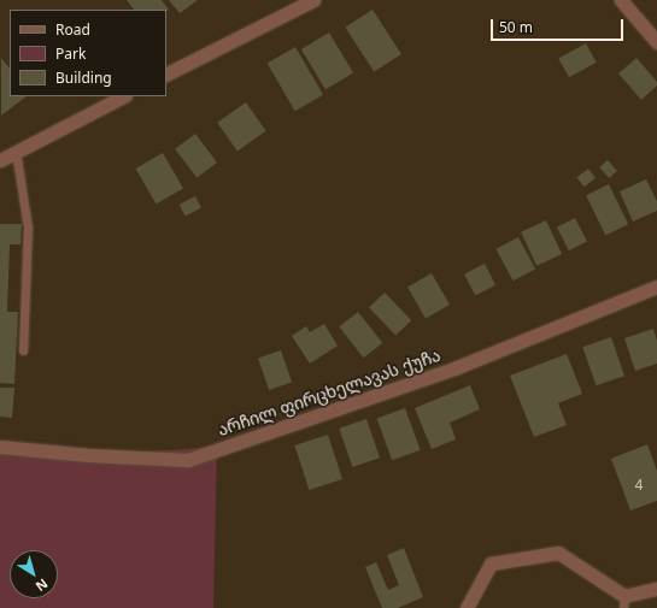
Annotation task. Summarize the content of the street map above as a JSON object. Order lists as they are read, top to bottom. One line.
{"streets":{"street":["არჩილ ფირცხელავას ქუჩა"]},"house_numbers":["4"],"legend":["Road","Park","Building"],"scale_bar":"50 m","north":"bottom right"}
